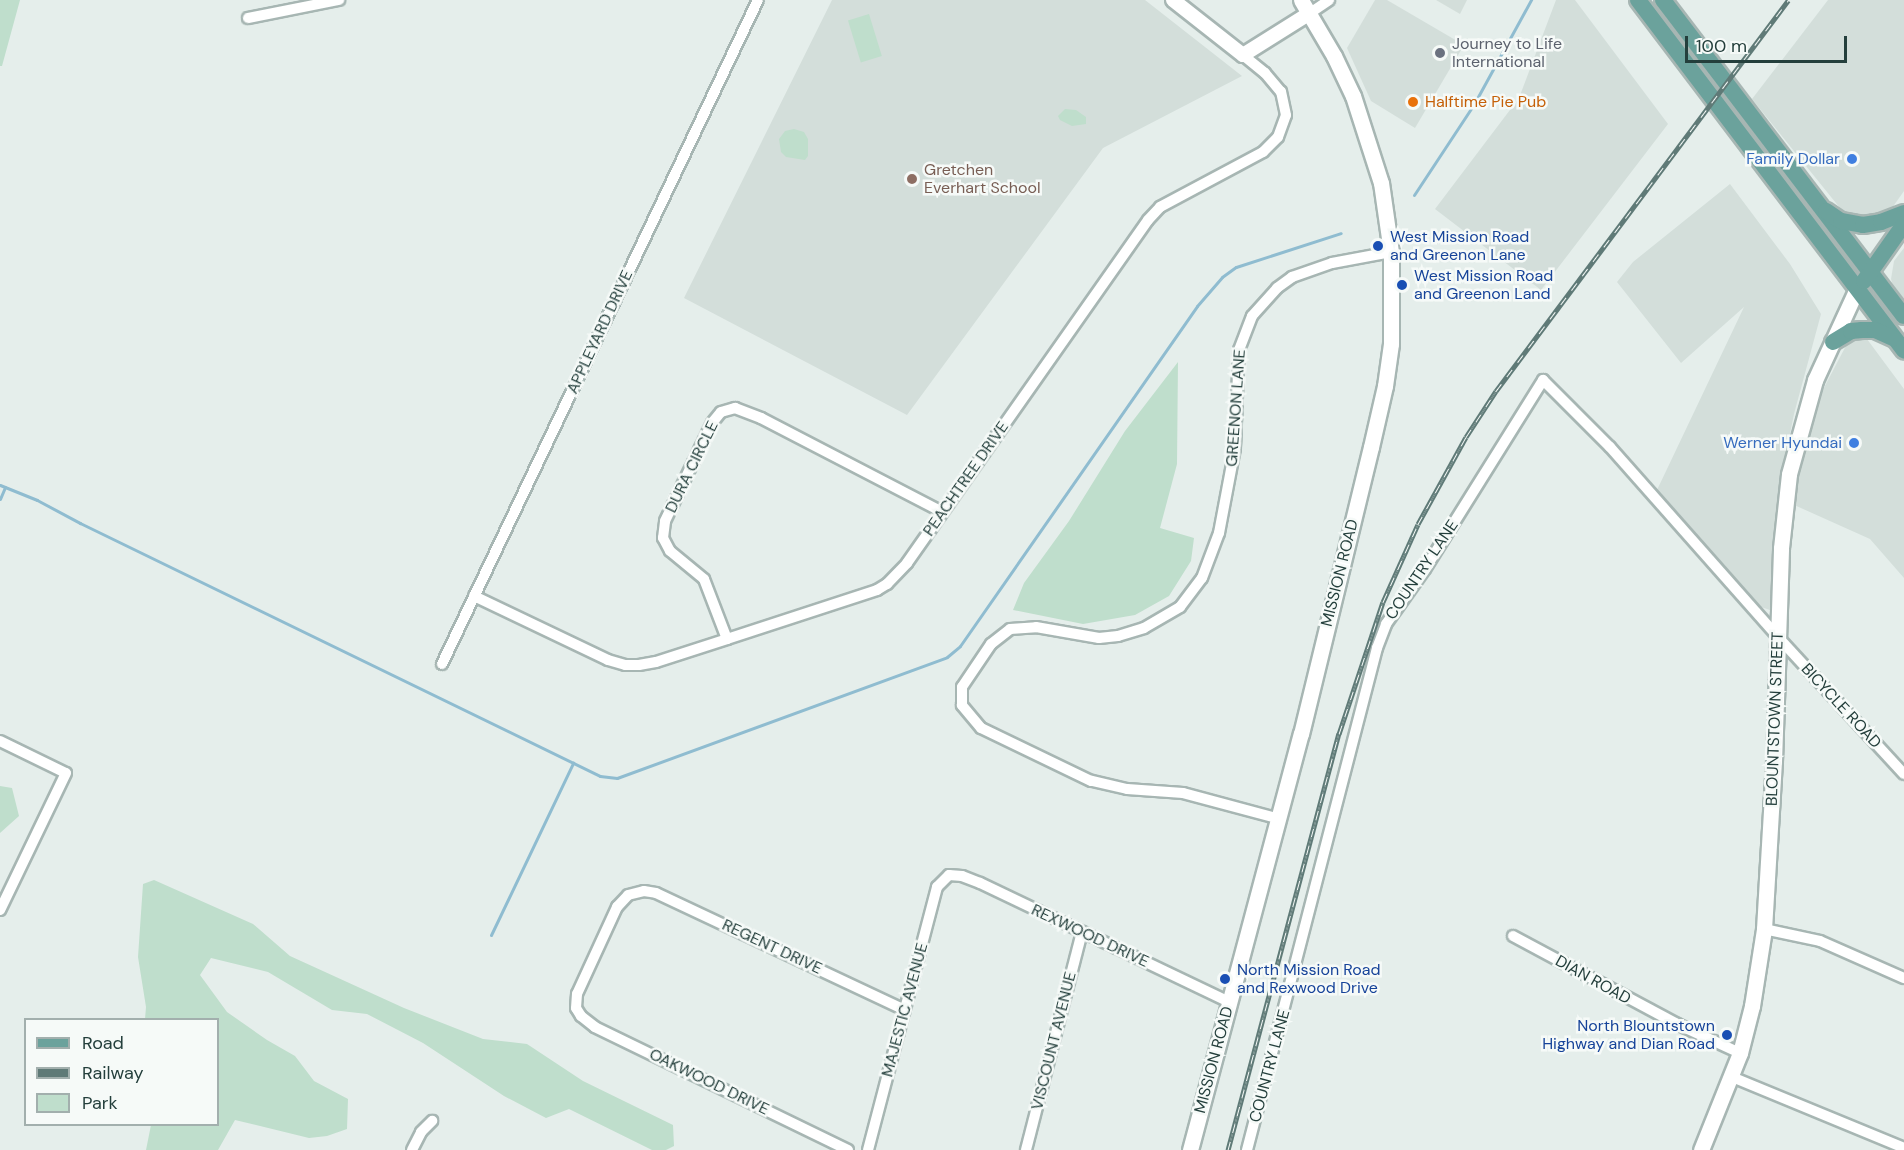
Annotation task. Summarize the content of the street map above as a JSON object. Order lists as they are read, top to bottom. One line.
{"streets":{"main road":["MISSION ROAD","BLOUNTSTOWN STREET"],"street":["APPLEYARD DRIVE","GREENON LANE","DURA CIRCLE","PEACHTREE DRIVE","COUNTRY LANE","BICYCLE ROAD","REXWOOD DRIVE","REGENT DRIVE","DIAN ROAD","MAJESTIC AVENUE","VISCOUNT AVENUE","OAKWOOD DRIVE"]},"crossings":[["APPLEYARD DRIVE","PEACHTREE DRIVE"],["GREENON LANE","MISSION ROAD"],["DURA CIRCLE","PEACHTREE DRIVE"],["COUNTRY LANE","BICYCLE ROAD"],["COUNTRY LANE","BLOUNTSTOWN STREET"],["MISSION ROAD","REXWOOD DRIVE"],["BICYCLE ROAD","BLOUNTSTOWN STREET"],["BLOUNTSTOWN STREET","DIAN ROAD"],["REXWOOD DRIVE","MAJESTIC AVENUE"],["REXWOOD DRIVE","VISCOUNT AVENUE"],["REGENT DRIVE","MAJESTIC AVENUE"],["REGENT DRIVE","OAKWOOD DRIVE"]],"places":["Journey to Life International","Halftime Pie Pub","Family Dollar","Gretchen Everhart School","West Mission Road and Greenon Lane","West Mission Road and Greenon Land","Werner Hyundai","North Mission Road and Rexwood Drive","North Blountstown Highway and Dian Road"],"legend":["Road","Railway","Park"],"scale_bar":"100 m"}
